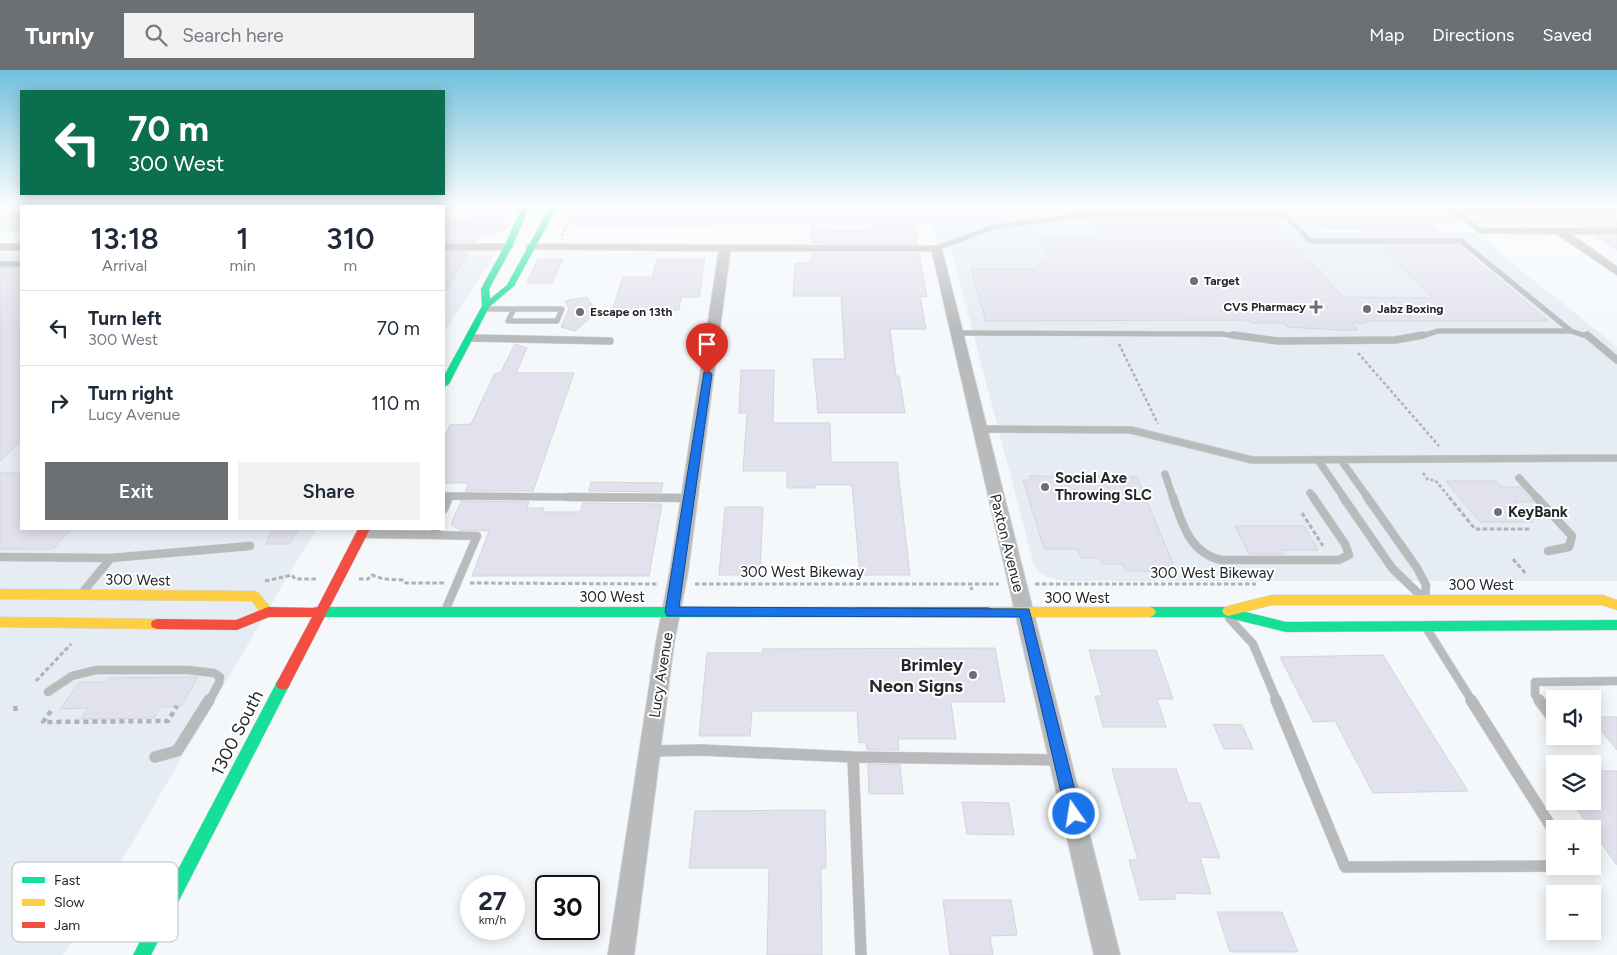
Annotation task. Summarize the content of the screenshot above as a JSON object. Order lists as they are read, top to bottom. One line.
{"streets":{"main road":["300 West","1300 South"],"street":["Paxton Avenue","Lucy Avenue"],"path":["300 West Bikeway"]},"crossings":[["Paxton Avenue","300 West"],["300 West","Lucy Avenue"],["300 West","1300 South"]],"places":{"other":["Target","Jabz Boxing","Escape on 13th","Social Axe Throwing SLC","KeyBank","Brimley Neon Signs"],"health":["CVS Pharmacy"]},"legend":["Fast","Slow","Jam"],"page":{"header":"Turnly","search":"Search here","nav":["Map","Directions","Saved"],"turn":["70 m","300 West"],"eta":["13:18","Arrival","1","min","310","m"],"list":[{"name":"Turn left","note":"300 West","value":"70 m"},{"name":"Turn right","note":"Lucy Avenue","value":"110 m"}],"buttons":["Exit","Share"],"map_buttons":["+","−"],"speed":"27 km/h","limit":"30"}}
